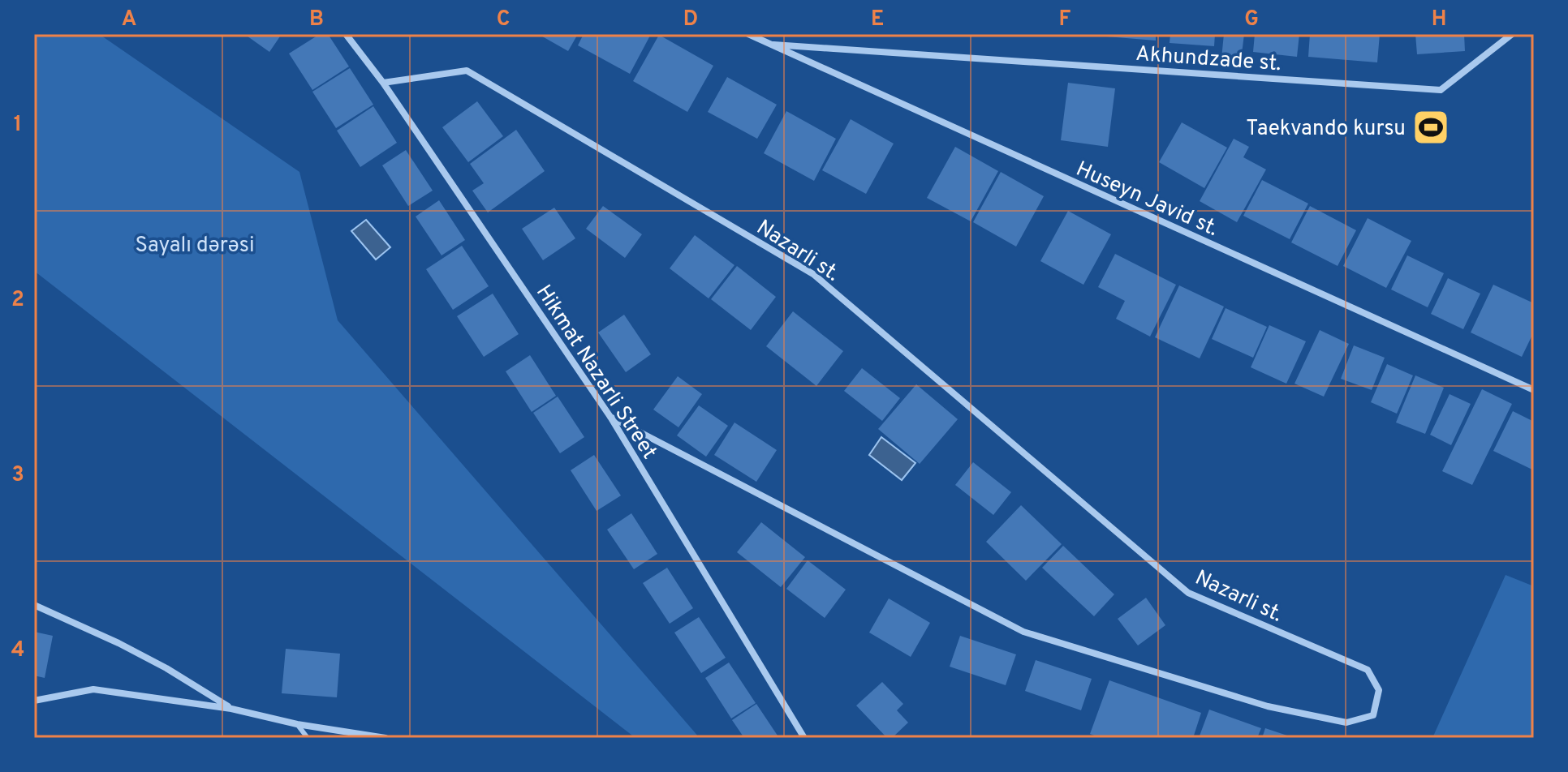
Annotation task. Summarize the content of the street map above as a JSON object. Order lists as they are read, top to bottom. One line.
{"streets":{"street":["Akhundzade st.","Huseyn Javid st.","Nazarli st.","Hikmat Nazarli Street"]},"crossings":[["Akhundzade st.","Huseyn Javid st."],["Nazarli st.","Hikmat Nazarli Street"]],"parks":["Sayalı dərəsi"],"places":{"sports":["Taekvando kursu"]},"grid":{"columns":["A","B","C","D","E","F","G","H"],"rows":["1","2","3","4"]}}
